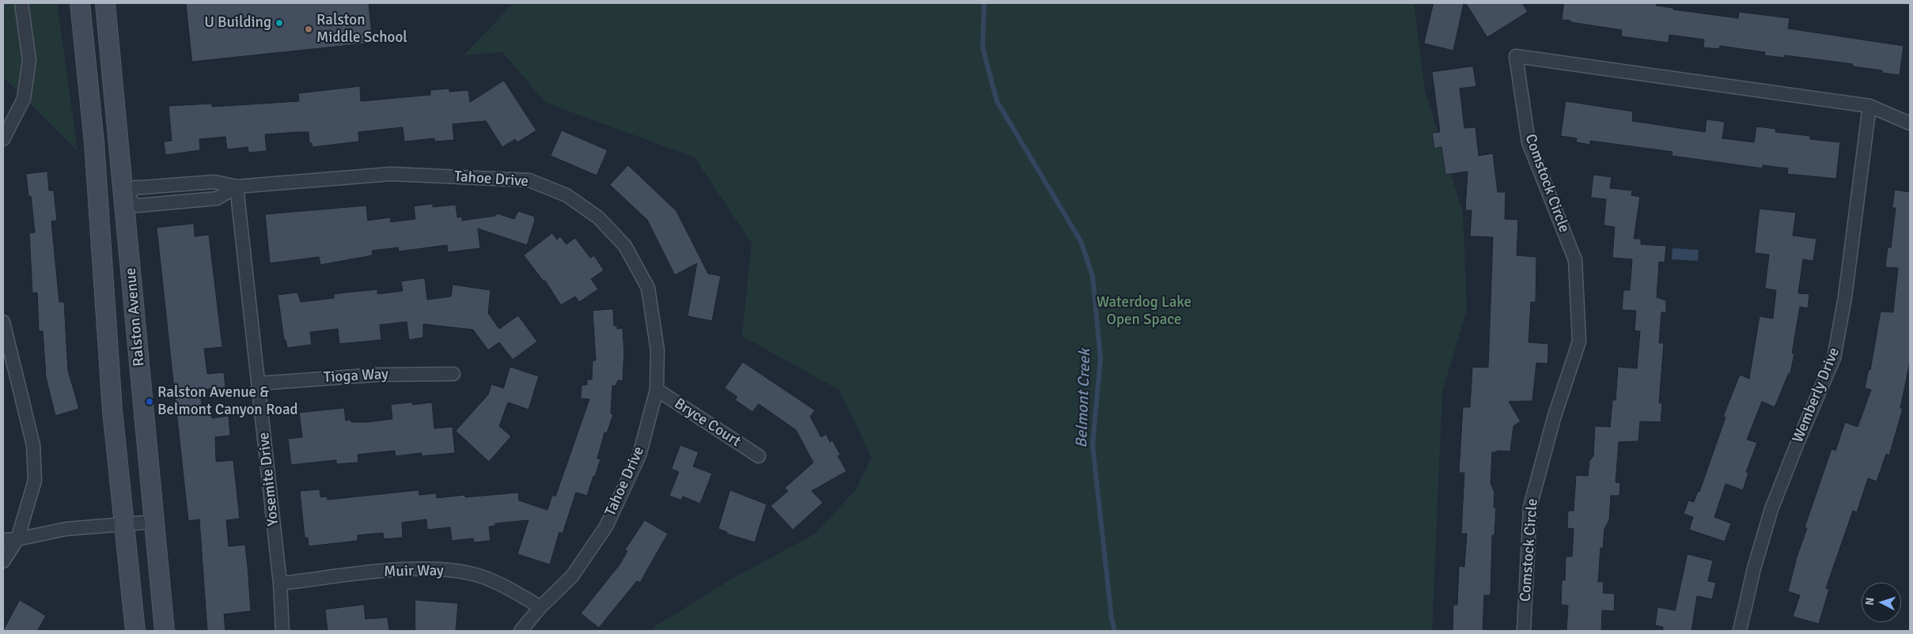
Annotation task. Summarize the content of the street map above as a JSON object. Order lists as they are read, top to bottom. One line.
{"streets":{"main road":["Ralston Avenue"],"street":["Tahoe Drive","Comstock Circle","Tioga Way","Wemberly Drive","Bryce Court","Yosemite Drive","Muir Way"]},"crossings":[["Tahoe Drive","Ralston Avenue"],["Tahoe Drive","Bryce Court"],["Tahoe Drive","Yosemite Drive"],["Tahoe Drive","Muir Way"],["Comstock Circle","Wemberly Drive"],["Tioga Way","Yosemite Drive"],["Yosemite Drive","Muir Way"]],"water":["Belmont Creek"],"parks":["Waterdog Lake Open Space"],"places":["U Building","Ralston Middle School","Ralston Avenue & Belmont Canyon Road"],"north":"left"}
